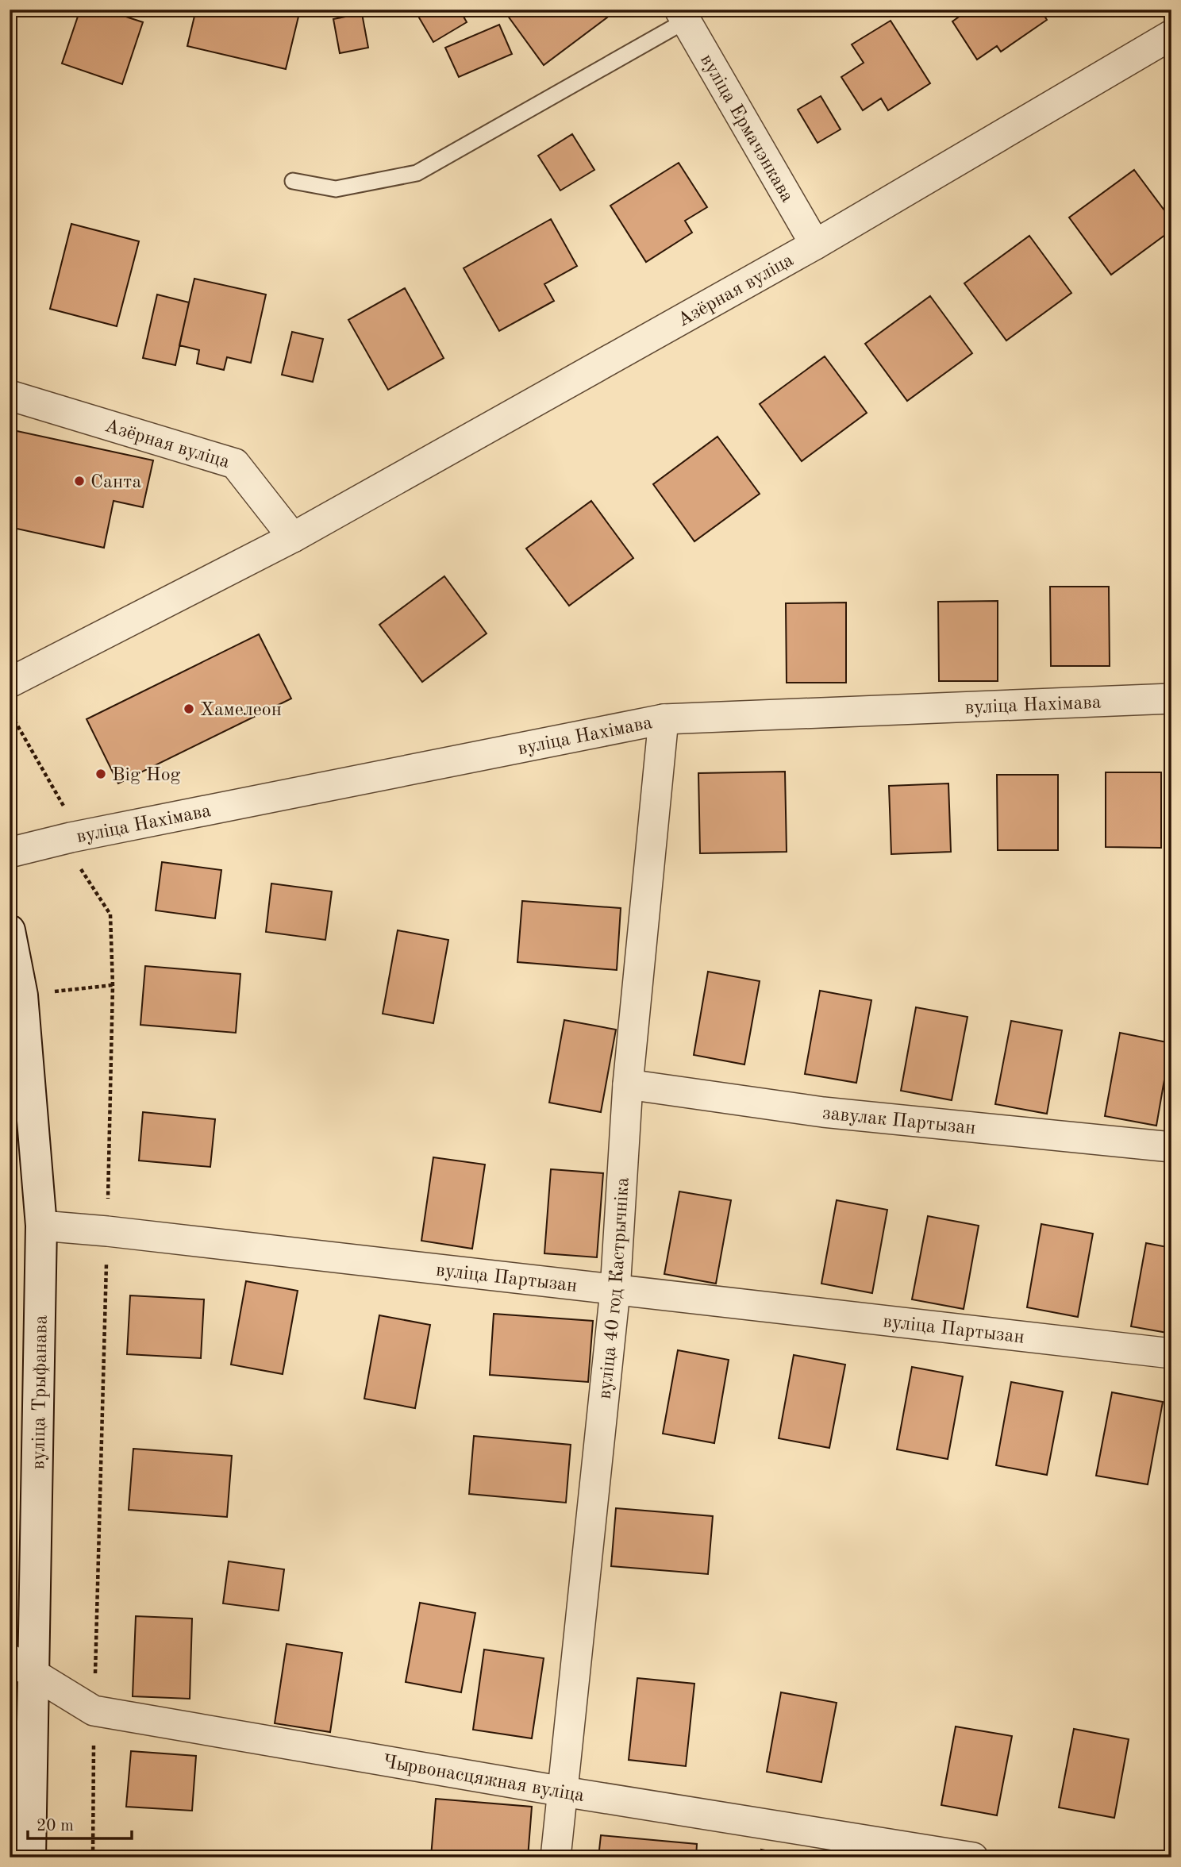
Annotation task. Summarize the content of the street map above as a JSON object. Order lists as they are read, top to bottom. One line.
{"streets":{"street":["вуліца Ермачэнкава","Азёрная вуліца","вуліца Нахімава","завулак Партызан","вуліца Партызан","вуліца 40 год Кастрычніка","вуліца Трыфанава","Чырвонасцяжная вуліца"]},"crossings":[["вуліца Ермачэнкава","Азёрная вуліца"],["вуліца Нахімава","вуліца 40 год Кастрычніка"],["завулак Партызан","вуліца 40 год Кастрычніка"],["вуліца Партызан","вуліца 40 год Кастрычніка"],["вуліца Партызан","вуліца Трыфанава"],["вуліца 40 год Кастрычніка","Чырвонасцяжная вуліца"],["вуліца Трыфанава","Чырвонасцяжная вуліца"]],"places":["Санта","Хамелеон","Big Hog"],"scale_bar":"20 m"}
